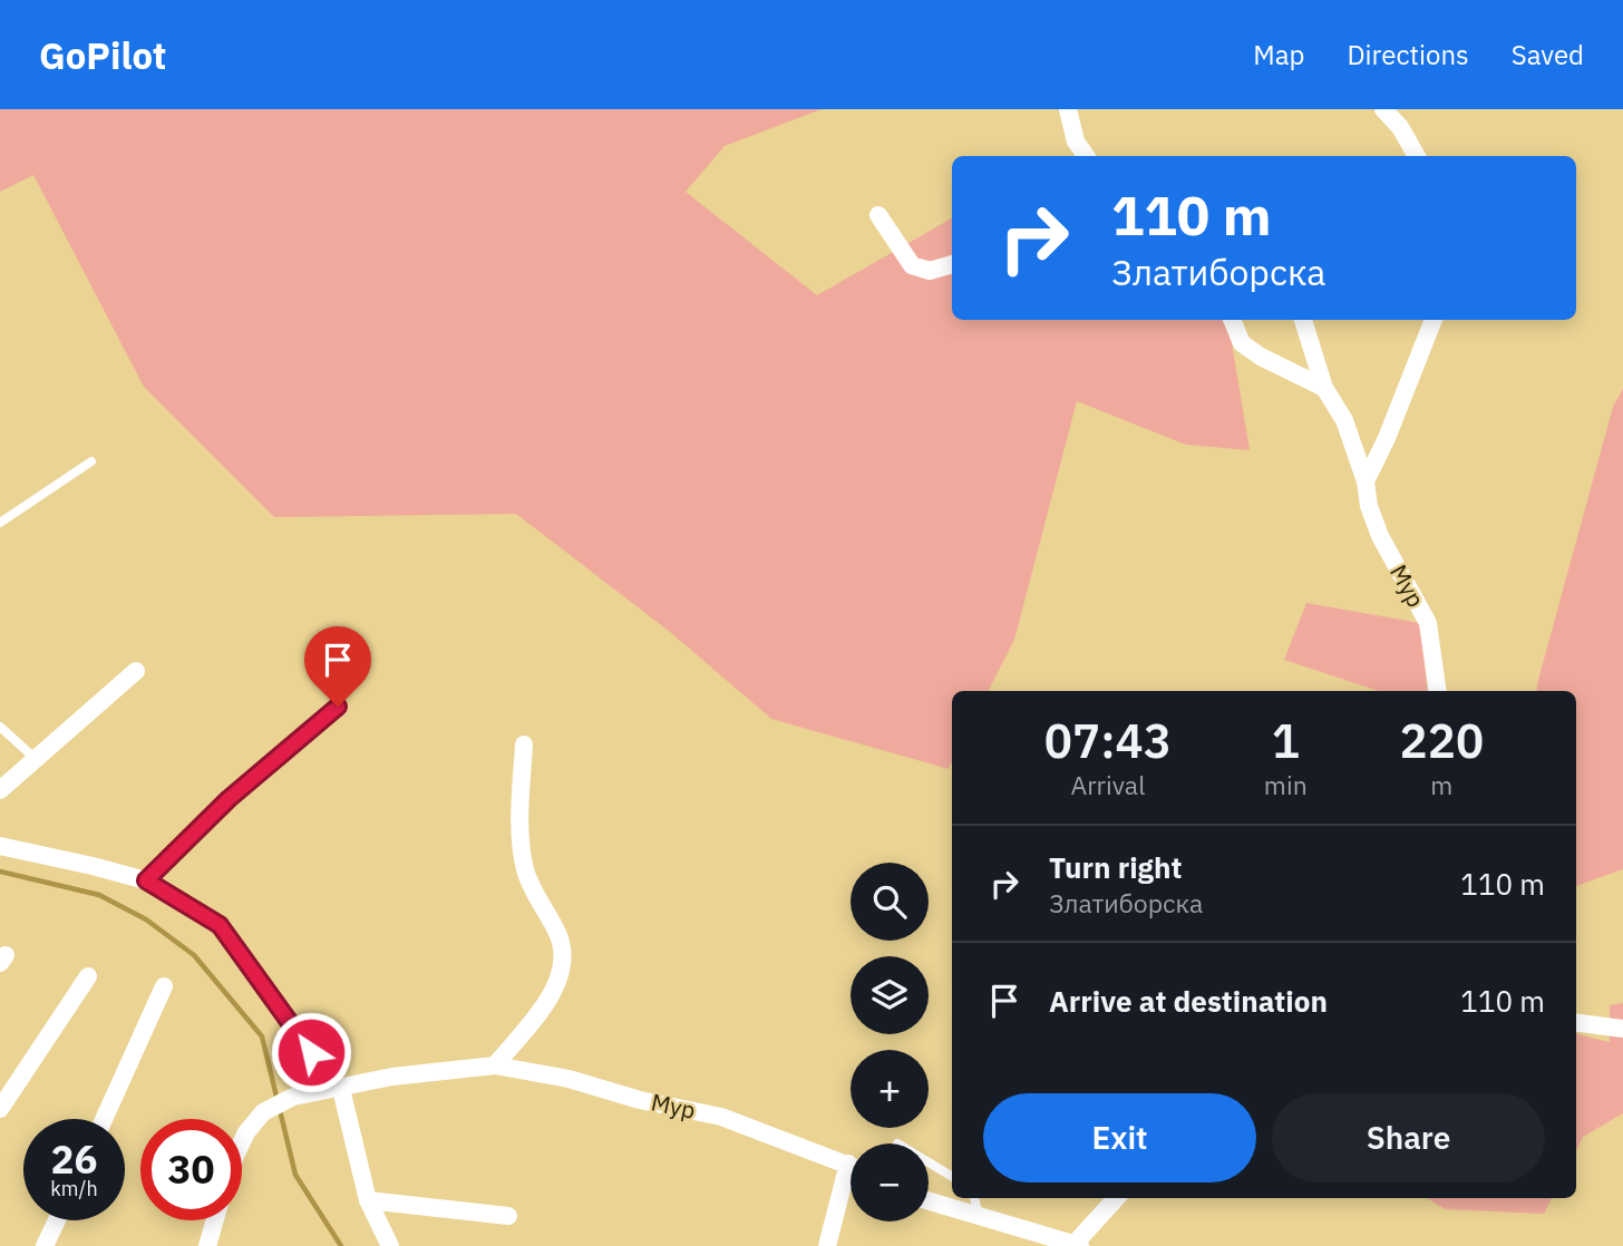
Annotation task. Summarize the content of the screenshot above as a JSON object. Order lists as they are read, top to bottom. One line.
{"streets":{"street":["Мур"]},"page":{"header":"GoPilot","nav":["Map","Directions","Saved"],"turn":["110 m","Златиборска"],"eta":["07:43","Arrival","1","min","220","m"],"list":[{"name":"Turn right","note":"Златиборска","value":"110 m"},{"name":"Arrive at destination","value":"110 m"}],"map_buttons":["+","−"],"buttons":["Exit","Share"],"speed":"26 km/h","limit":"30"}}
